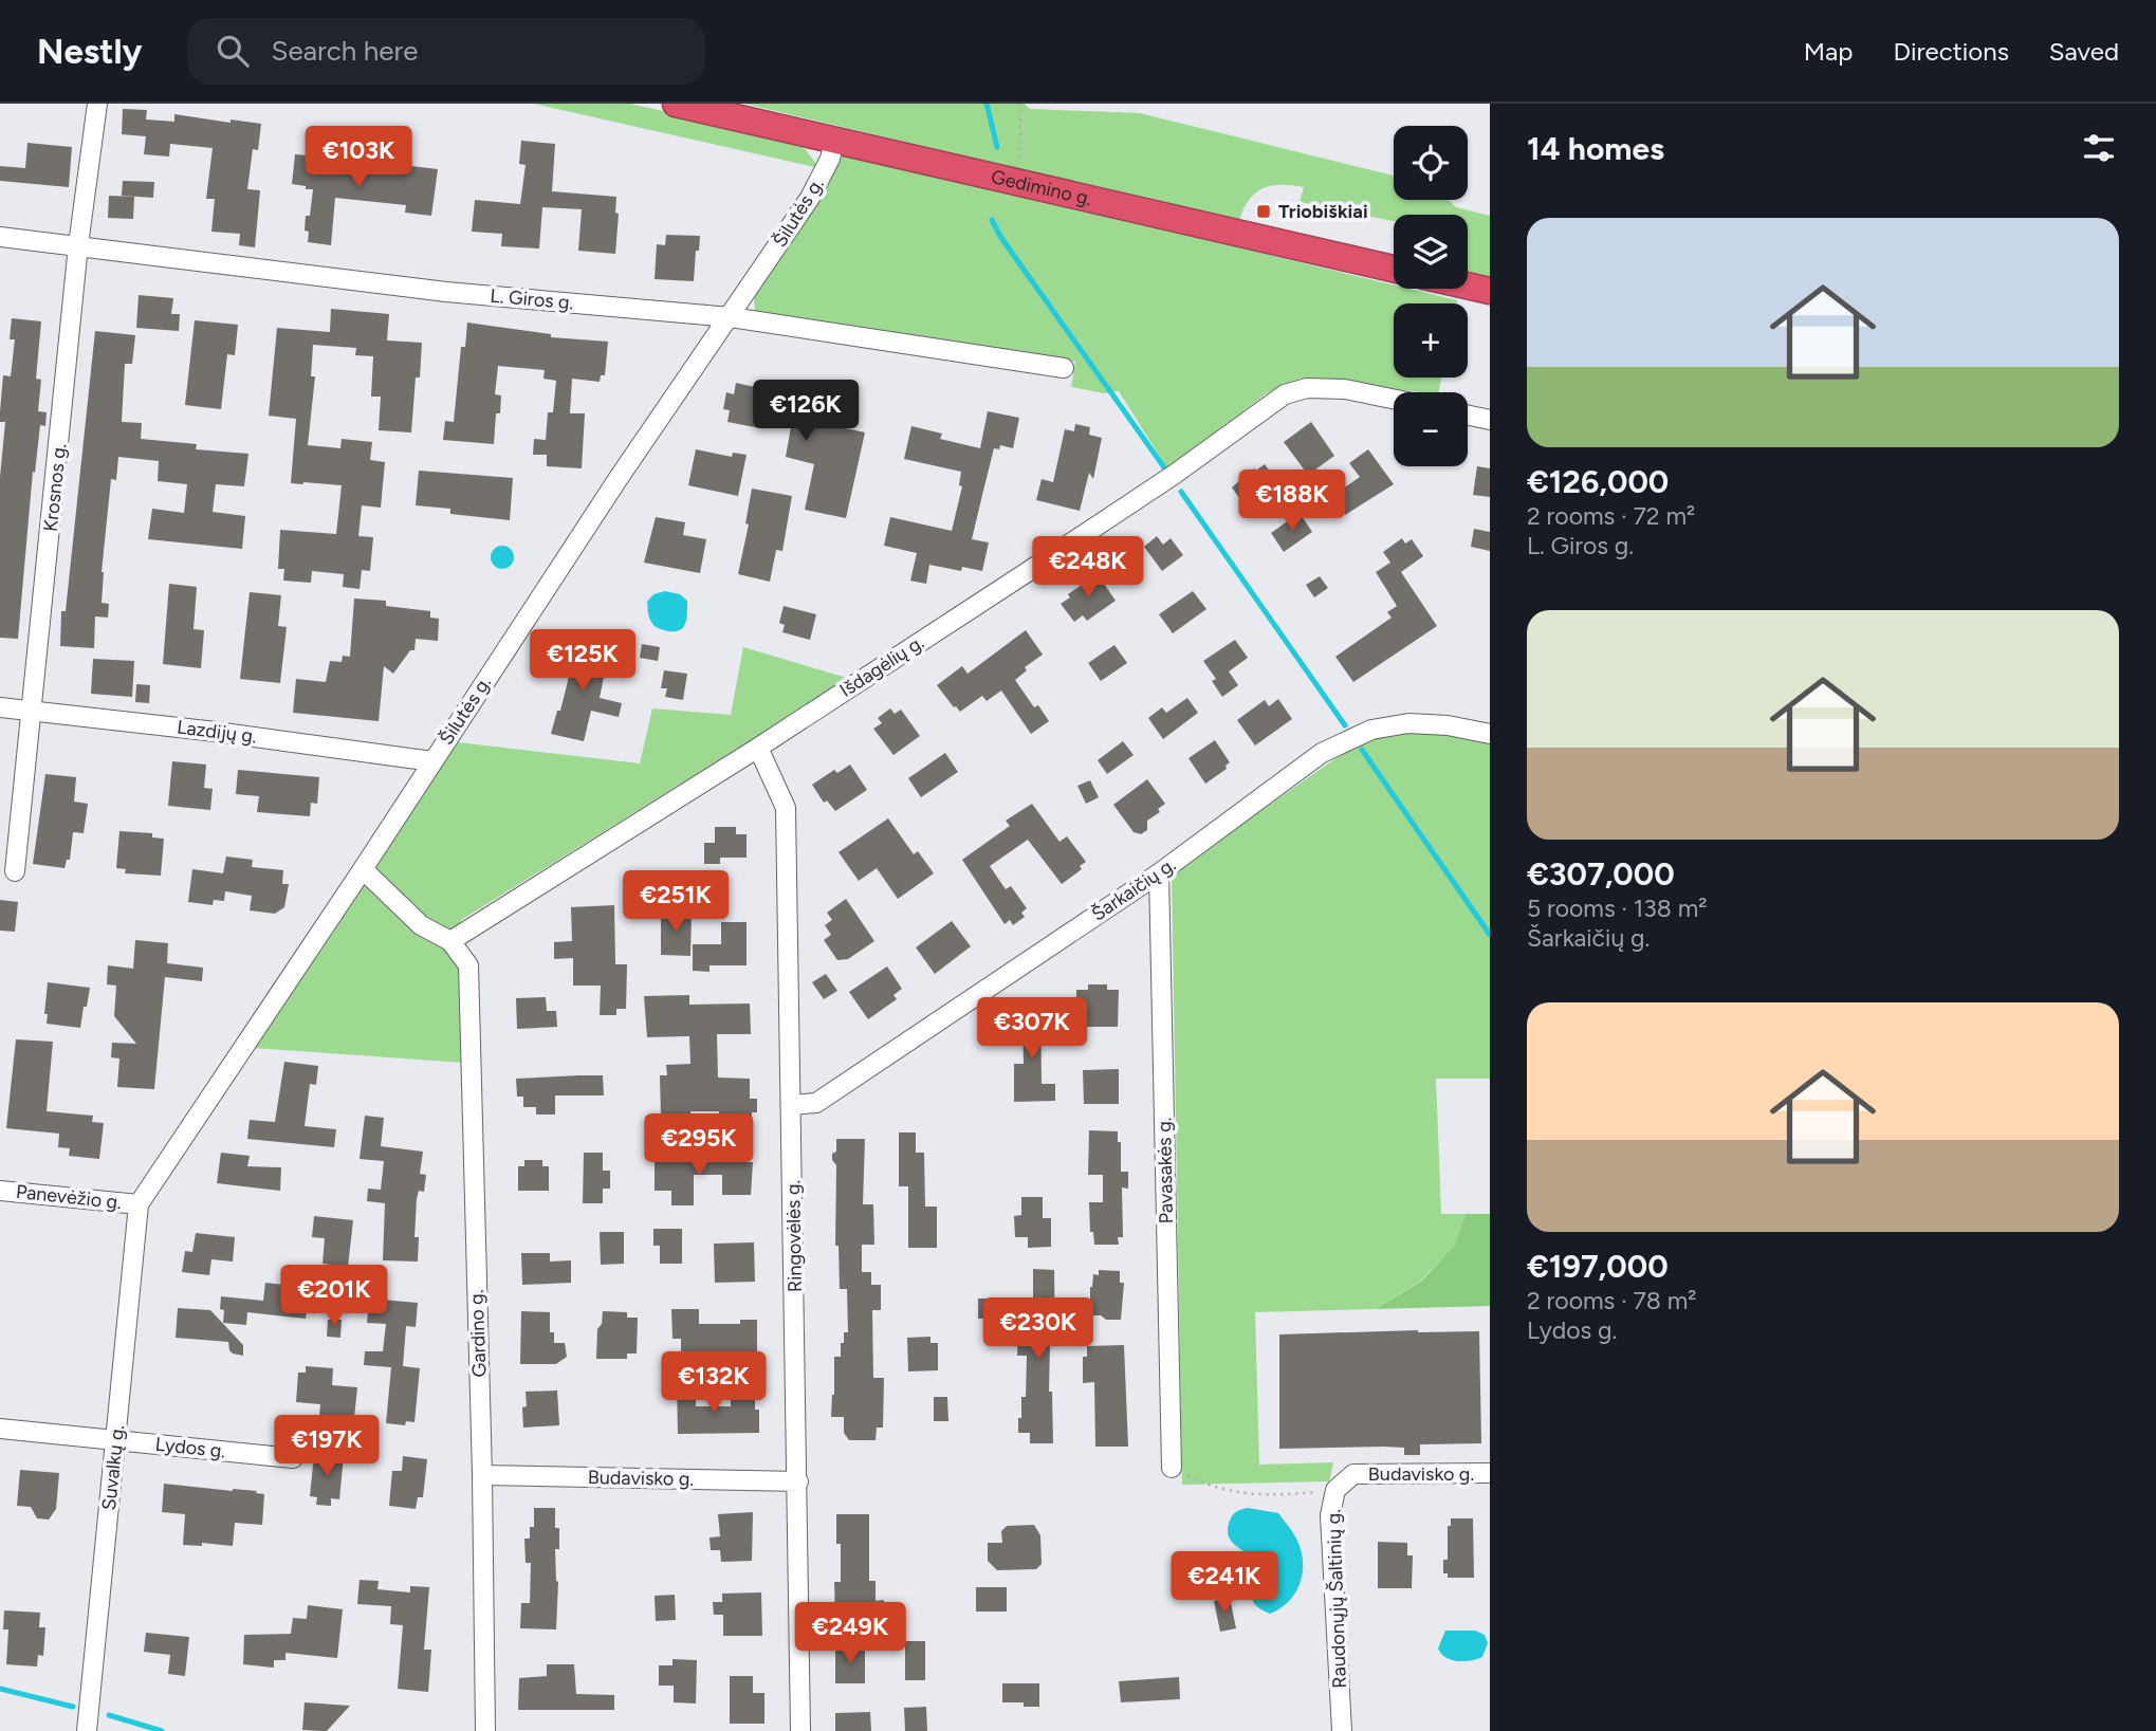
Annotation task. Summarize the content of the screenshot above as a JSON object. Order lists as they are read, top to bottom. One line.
{"streets":{"highway":["Gedimino g."],"street":["Šilutės g.","L. Giros g.","Krosnos g.","Išdagėlių g.","Lazdijų g.","Šarkaičių g.","Pavasakės g.","Panevėžio g.","Ringovėlės g.","Gardino g.","Lydos g.","Suvalkų g.","Budavisko g.","Raudonųjų Šaltinių g."]},"crossings":[["Gedimino g.","Šilutės g."],["Šilutės g.","L. Giros g."],["Šilutės g.","Lazdijų g."],["Šilutės g.","Panevėžio g."],["Šilutės g.","Suvalkų g."],["L. Giros g.","Krosnos g."],["Krosnos g.","Lazdijų g."],["Išdagėlių g.","Ringovėlės g."],["Išdagėlių g.","Gardino g."],["Šarkaičių g.","Pavasakės g."],["Šarkaičių g.","Ringovėlės g."],["Panevėžio g.","Suvalkų g."],["Ringovėlės g.","Budavisko g."],["Gardino g.","Budavisko g."],["Lydos g.","Suvalkų g."],["Budavisko g.","Raudonųjų Šaltinių g."]],"places":{"transit":["Triobiškiai"]},"page":{"header":"Nestly","search":"Search here","nav":["Map","Directions","Saved"],"heading":"14 homes","map_buttons":["+","−"],"price":["€103K","€126K","€188K","€248K","€125K","€251K","€307K","€295K","€201K","€230K","€132K","€197K","€241K","€249K"],"list":[{"name":"€126,000","note":"2 rooms · 72 m² · L. Giros g."},{"name":"€307,000","note":"5 rooms · 138 m² · Šarkaičių g."},{"name":"€197,000","note":"2 rooms · 78 m² · Lydos g."}]}}
